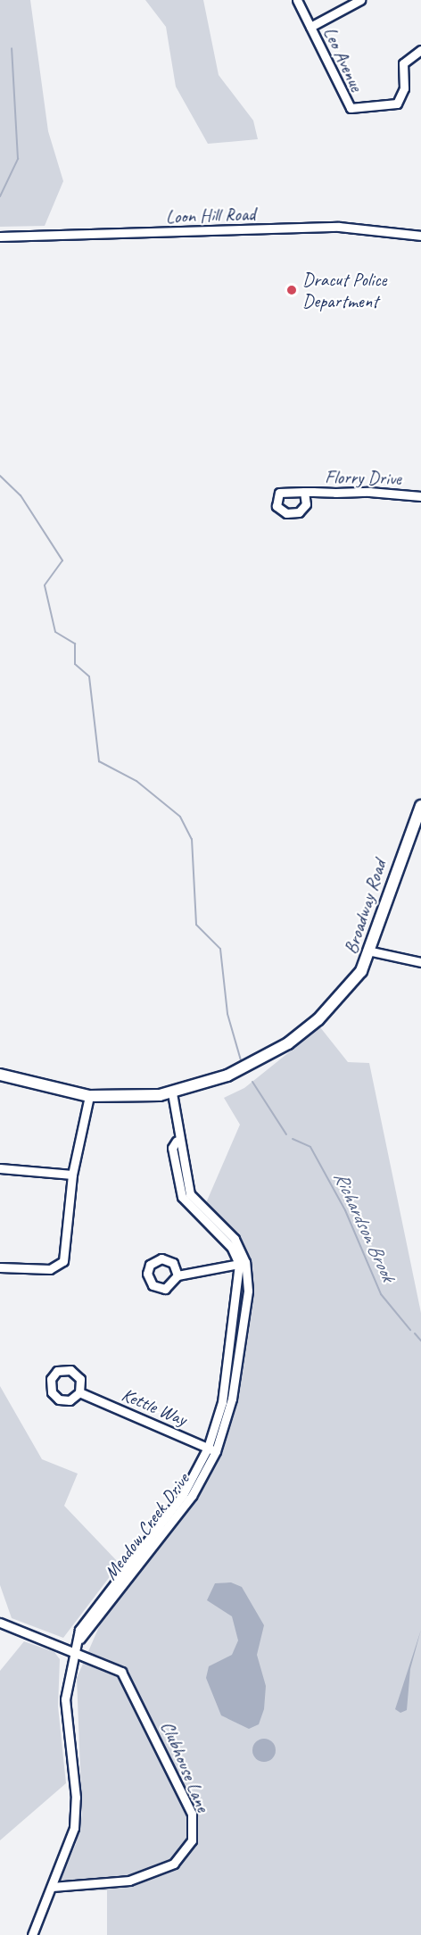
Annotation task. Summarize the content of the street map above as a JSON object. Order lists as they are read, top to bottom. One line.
{"streets":{"main road":["Broadway Road"],"street":["Leo Avenue","Loon Hill Road","Florry Drive","Kettle Way","Meadow Creek Drive","Clubhouse Lane"]},"crossings":[["Kettle Way","Meadow Creek Drive"],["Meadow Creek Drive","Clubhouse Lane"]],"water":["Richardson Brook"],"places":["Dracut Police Department"]}
